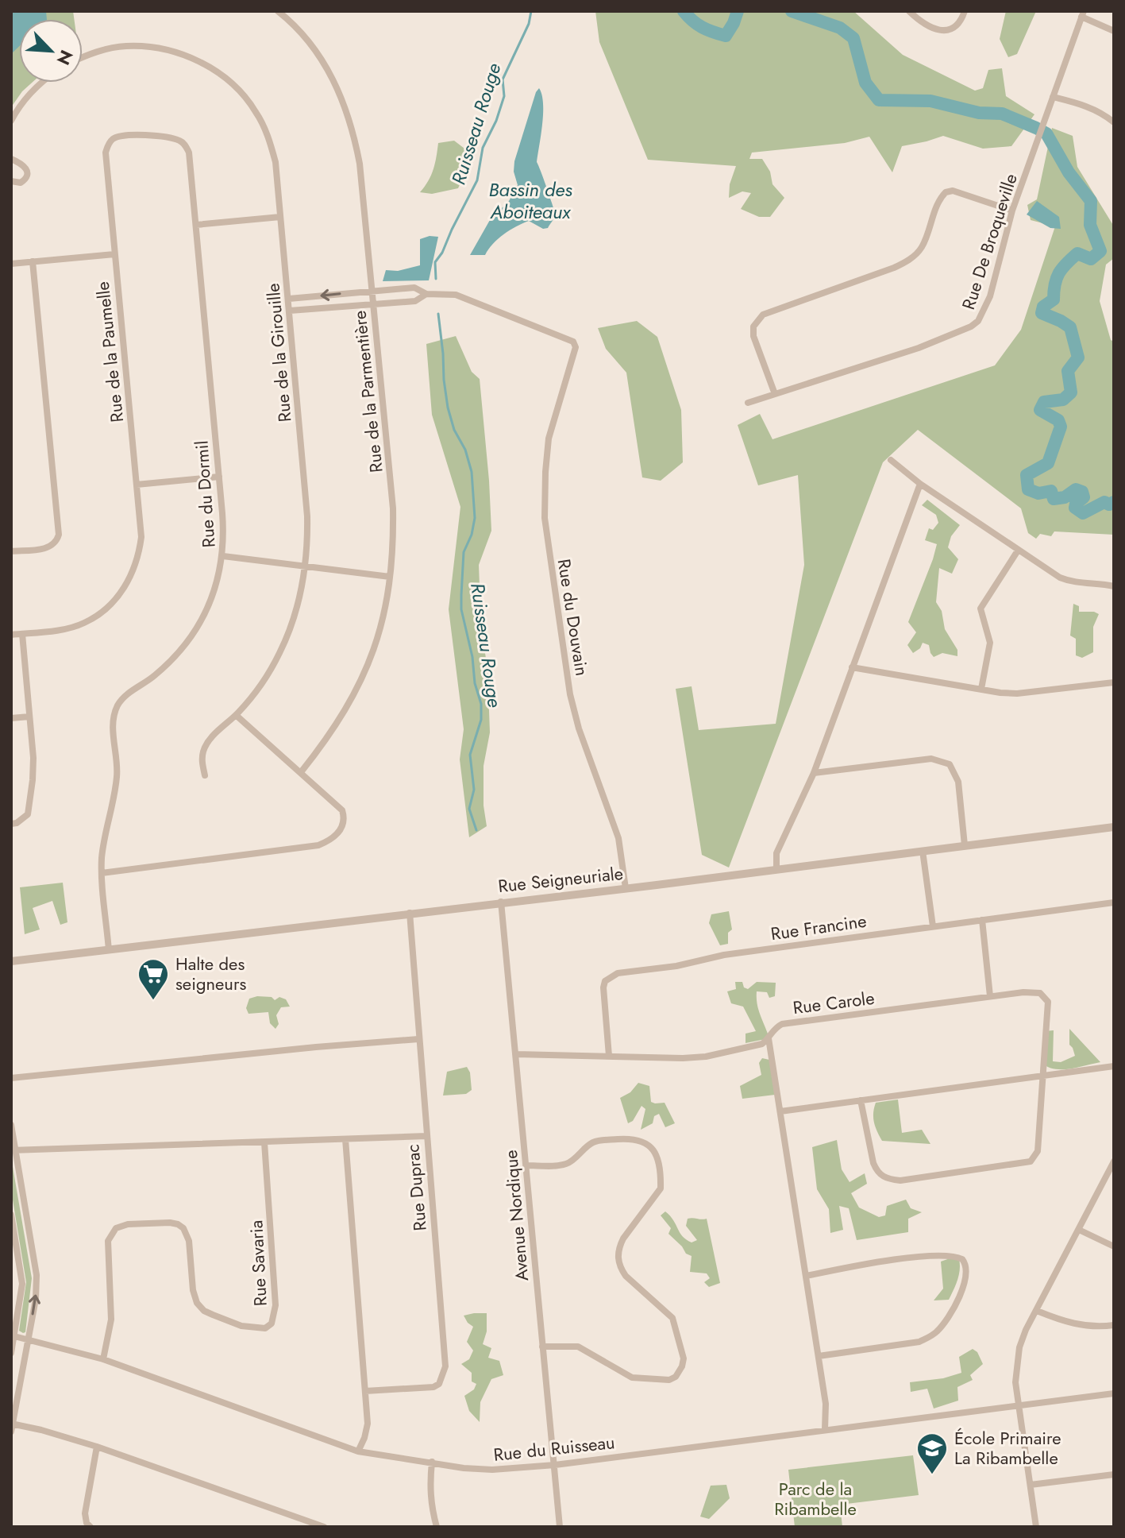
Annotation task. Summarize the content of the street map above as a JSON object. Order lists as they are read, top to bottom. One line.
{"streets":{"street":["Rue De Broqueville","Rue de la Paumelle","Rue de la Girouille","Rue de la Parmentière","Rue du Dormil","Rue du Douvain","Rue Seigneuriale","Rue Francine","Rue Carole","Rue Duprac","Avenue Nordique","Rue Savaria","Rue du Ruisseau"]},"crossings":[["Rue de la Paumelle","Rue du Dormil"],["Rue du Dormil","Rue Seigneuriale"],["Rue du Douvain","Rue Seigneuriale"],["Rue Seigneuriale","Rue Duprac"],["Rue Seigneuriale","Avenue Nordique"],["Rue Francine","Rue Carole"],["Rue Carole","Avenue Nordique"],["Avenue Nordique","Rue du Ruisseau"],["Rue Savaria","Rue du Ruisseau"]],"water":["Ruisseau Rouge","Bassin des Aboiteaux"],"parks":["Parc de la Ribambelle"],"places":{"supermarket":["Halte des seigneurs"],"school or university":["École Primaire La Ribambelle"]},"north":"bottom right"}
